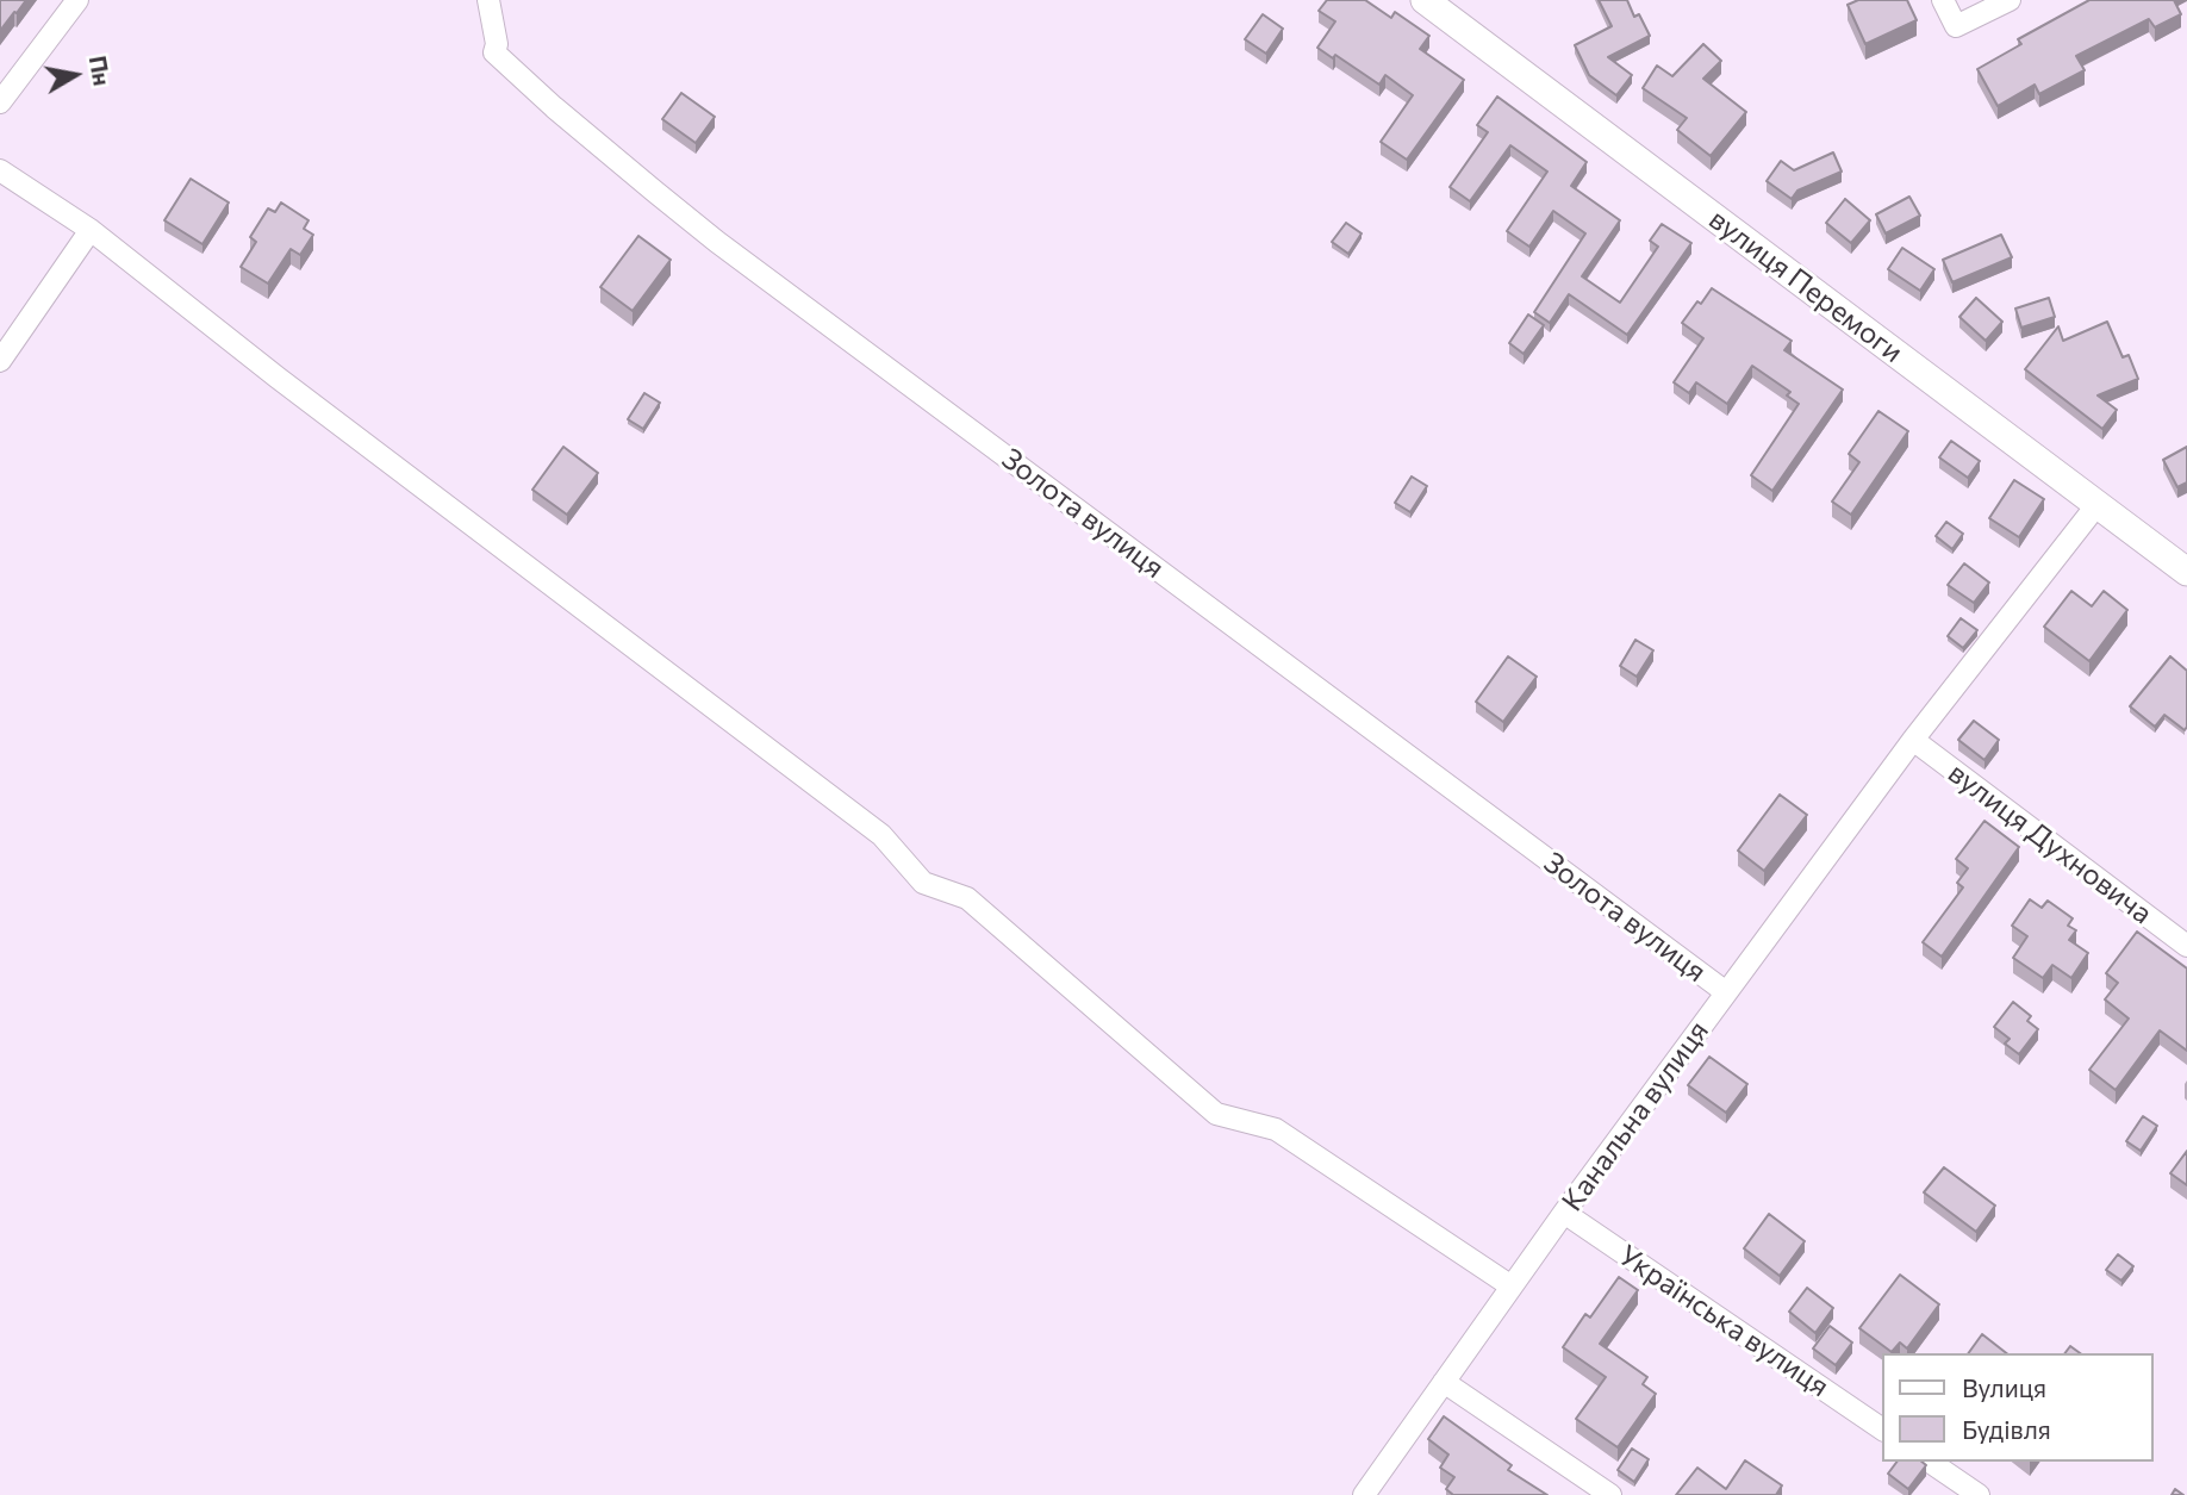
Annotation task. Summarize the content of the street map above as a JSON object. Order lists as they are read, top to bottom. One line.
{"streets":{"street":["вулиця Перемоги","Золота вулиця","вулиця Духновича","Канальна вулиця","Українська вулиця"]},"crossings":[["вулиця Перемоги","Канальна вулиця"],["Золота вулиця","Канальна вулиця"],["вулиця Духновича","Канальна вулиця"],["Канальна вулиця","Українська вулиця"]],"legend":["Вулиця","Будівля"],"north":"right"}
